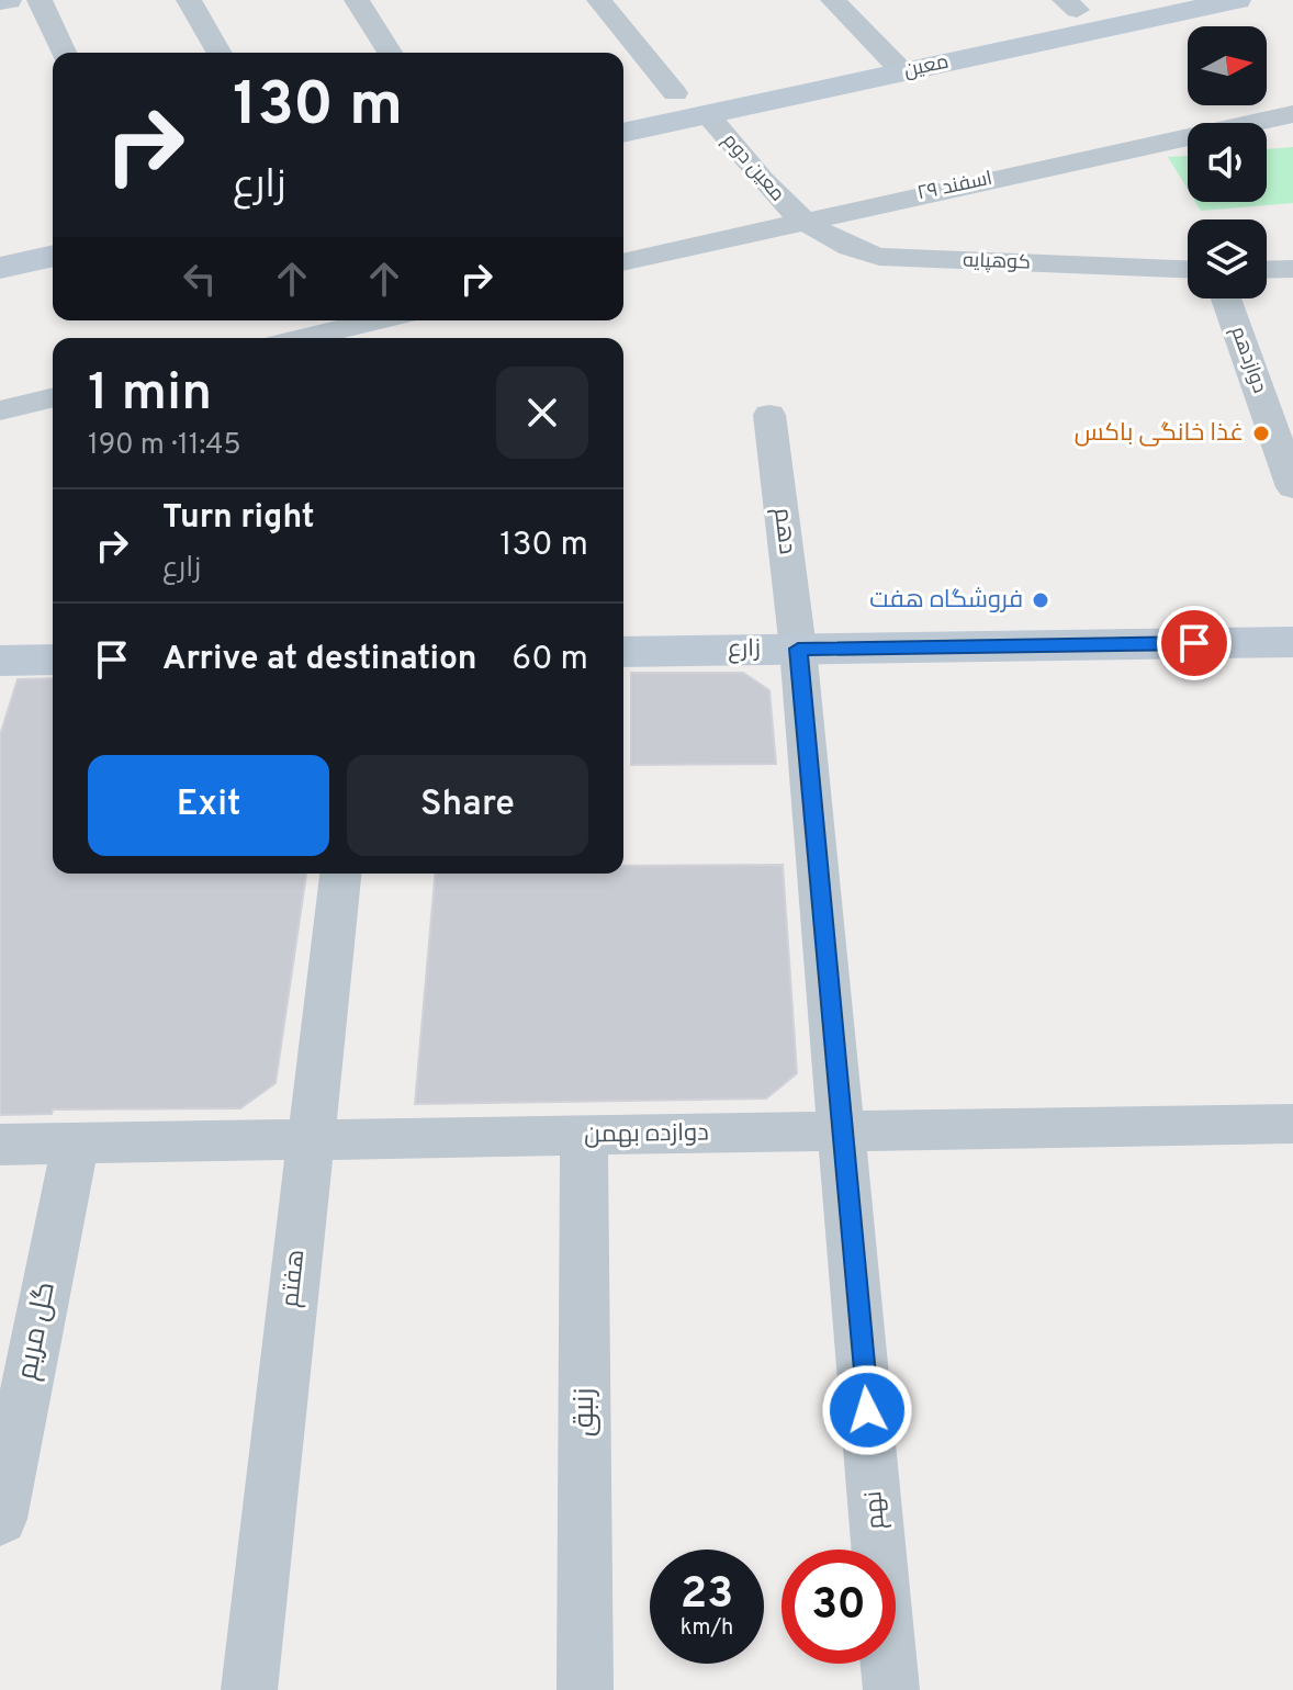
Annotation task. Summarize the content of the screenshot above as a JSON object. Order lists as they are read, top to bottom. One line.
{"streets":{"street":["معین","معین دوم","۲۹ اسفند","کوهپایه","دوازدهم","دهم","زارع","دوازده بهمن","هفتم","گل مریم","زنبق","نهم"]},"crossings":[["معین","معین دوم"],["معین دوم","۲۹ اسفند"],["معین دوم","کوهپایه"],["۲۹ اسفند","کوهپایه"],["دهم","زارع"],["دهم","نهم"],["زارع","نهم"],["دوازده بهمن","هفتم"],["دوازده بهمن","گل مریم"],["دوازده بهمن","زنبق"],["دوازده بهمن","نهم"]],"places":["غذا خانگی باکس","فروشگاه هفت"],"north":"right","page":{"turn":["130 m","زارع"],"heading":["1 min","190 m · 11:45"],"list":[{"name":"Turn right","note":"زارع","value":"130 m"},{"name":"Arrive at destination","value":"60 m"}],"buttons":["Exit","Share"],"speed":"23 km/h","limit":"30"}}
